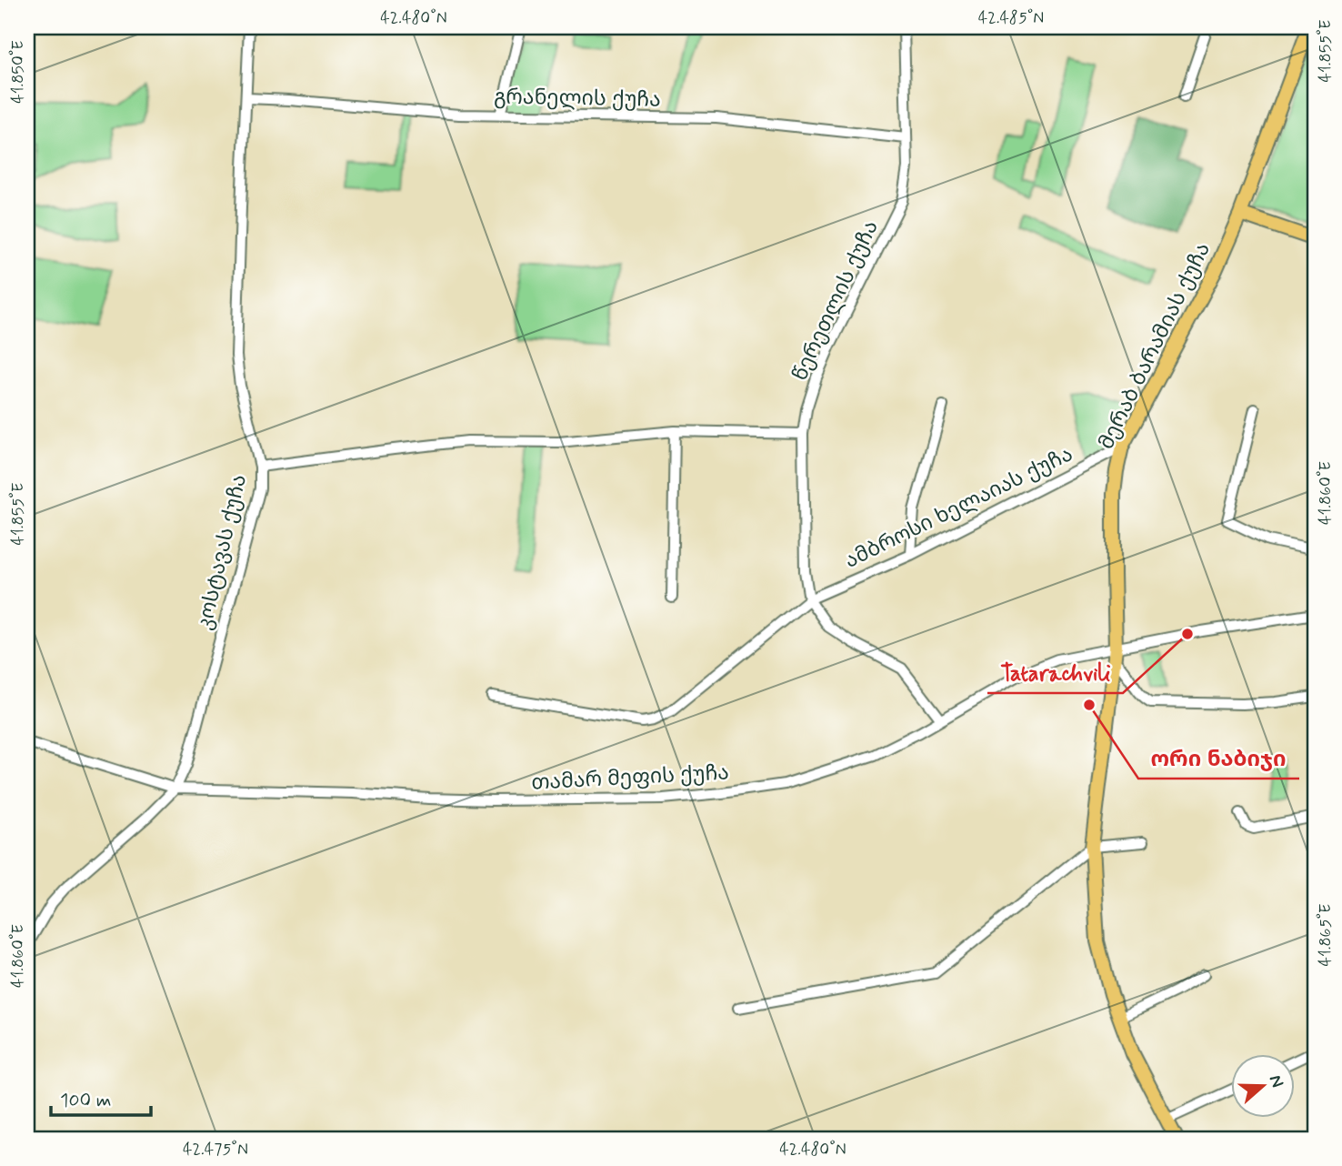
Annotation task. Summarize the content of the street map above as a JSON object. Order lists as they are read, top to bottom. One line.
{"streets":{"main road":["მერაბ ბარამიას ქუჩა"],"street":["გრანელის ქუჩა","წერეთლის ქუჩა","ამბროსი ხელაიას ქუჩა","კოსტავას ქუჩა","თამარ მეფის ქუჩა"]},"crossings":[["გრანელის ქუჩა","წერეთლის ქუჩა"],["გრანელის ქუჩა","კოსტავას ქუჩა"],["წერეთლის ქუჩა","ამბროსი ხელაიას ქუჩა"],["წერეთლის ქუჩა","თამარ მეფის ქუჩა"],["მერაბ ბარამიას ქუჩა","ამბროსი ხელაიას ქუჩა"],["მერაბ ბარამიას ქუჩა","თამარ მეფის ქუჩა"],["კოსტავას ქუჩა","თამარ მეფის ქუჩა"]],"places":["Tatarachvili","ორი ნაბიჯი"],"scale_bar":"100 m","north":"right","coordinates":["42.480°N","42.485°N","41.855°E","41.850°E","41.860°E","41.865°E","42.475°N"]}
